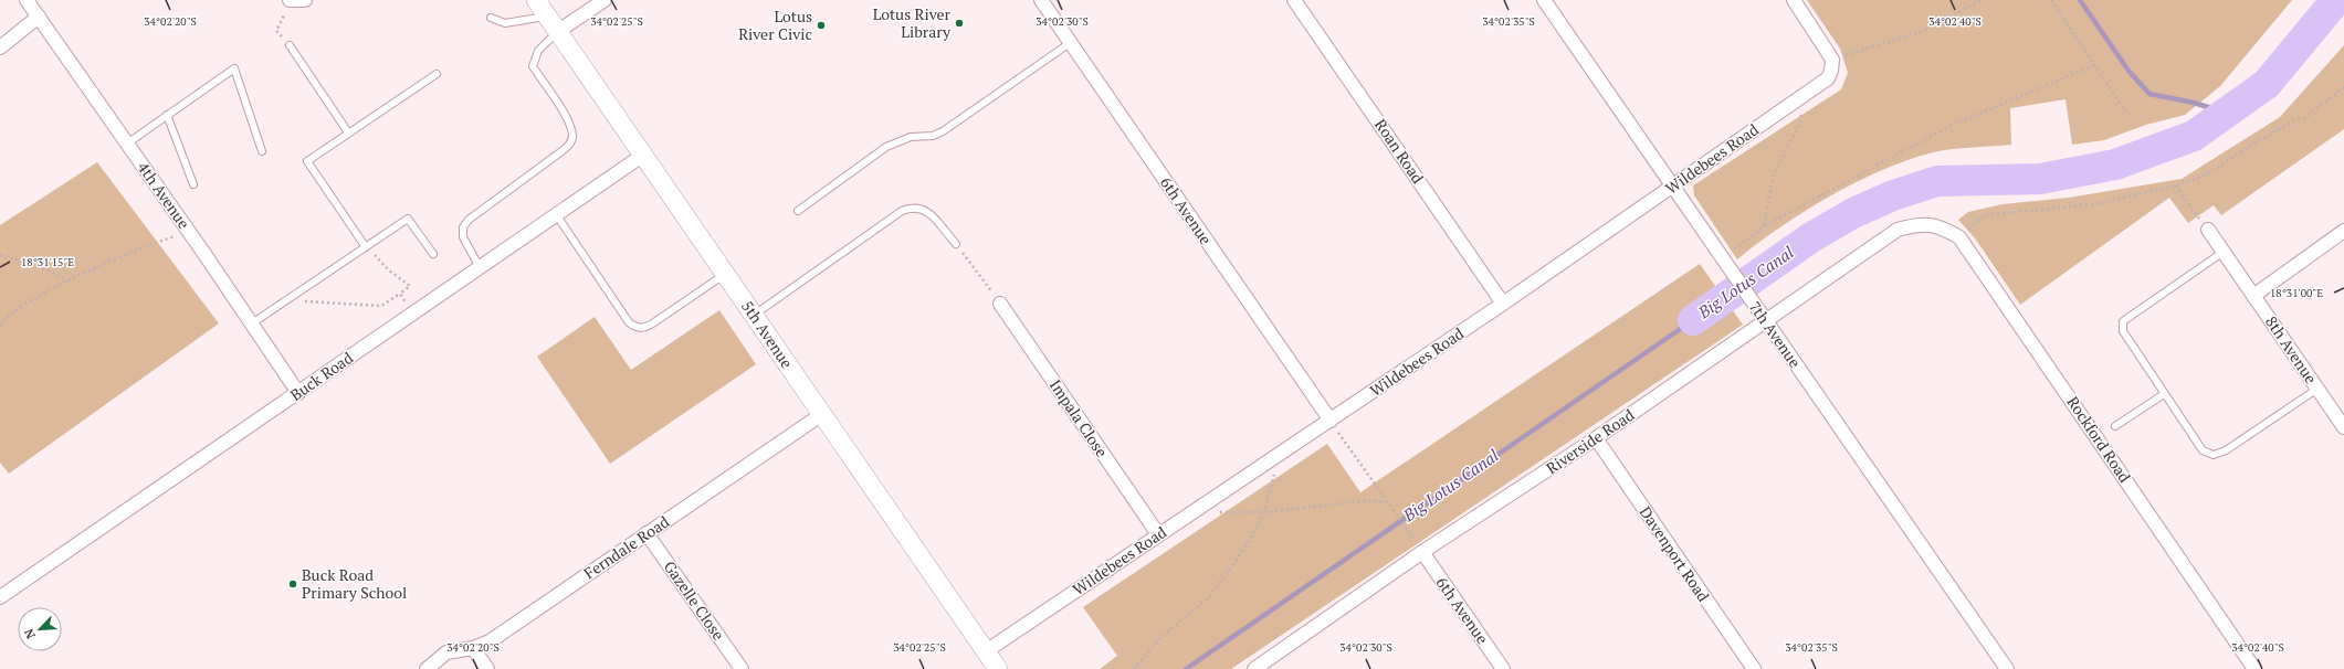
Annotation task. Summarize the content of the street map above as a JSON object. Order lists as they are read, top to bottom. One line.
{"streets":{"main road":["5th Avenue"],"street":["Roan Road","Wildebees Road","4th Avenue","6th Avenue","7th Avenue","8th Avenue","Buck Road","Impala Close","Rockford Road","Riverside Road","Ferndale Road","Davenport Road","Gazelle Close"]},"crossings":[["Roan Road","Wildebees Road"],["Wildebees Road","6th Avenue"],["Wildebees Road","5th Avenue"],["Wildebees Road","7th Avenue"],["Wildebees Road","Impala Close"],["4th Avenue","Buck Road"],["6th Avenue","Riverside Road"],["5th Avenue","Buck Road"],["5th Avenue","Ferndale Road"],["7th Avenue","Riverside Road"],["Rockford Road","Riverside Road"],["Riverside Road","Davenport Road"],["Ferndale Road","Gazelle Close"]],"water":["Big Lotus Canal"],"places":["Lotus River Library","Lotus River Civic","Buck Road Primary School"],"north":"bottom left","coordinates":["34°02'20\"S","34°02'25\"S","34°02'30\"S","34°02'35\"S","34°02'40\"S","18°31'15\"E","18°31'00\"E"]}
